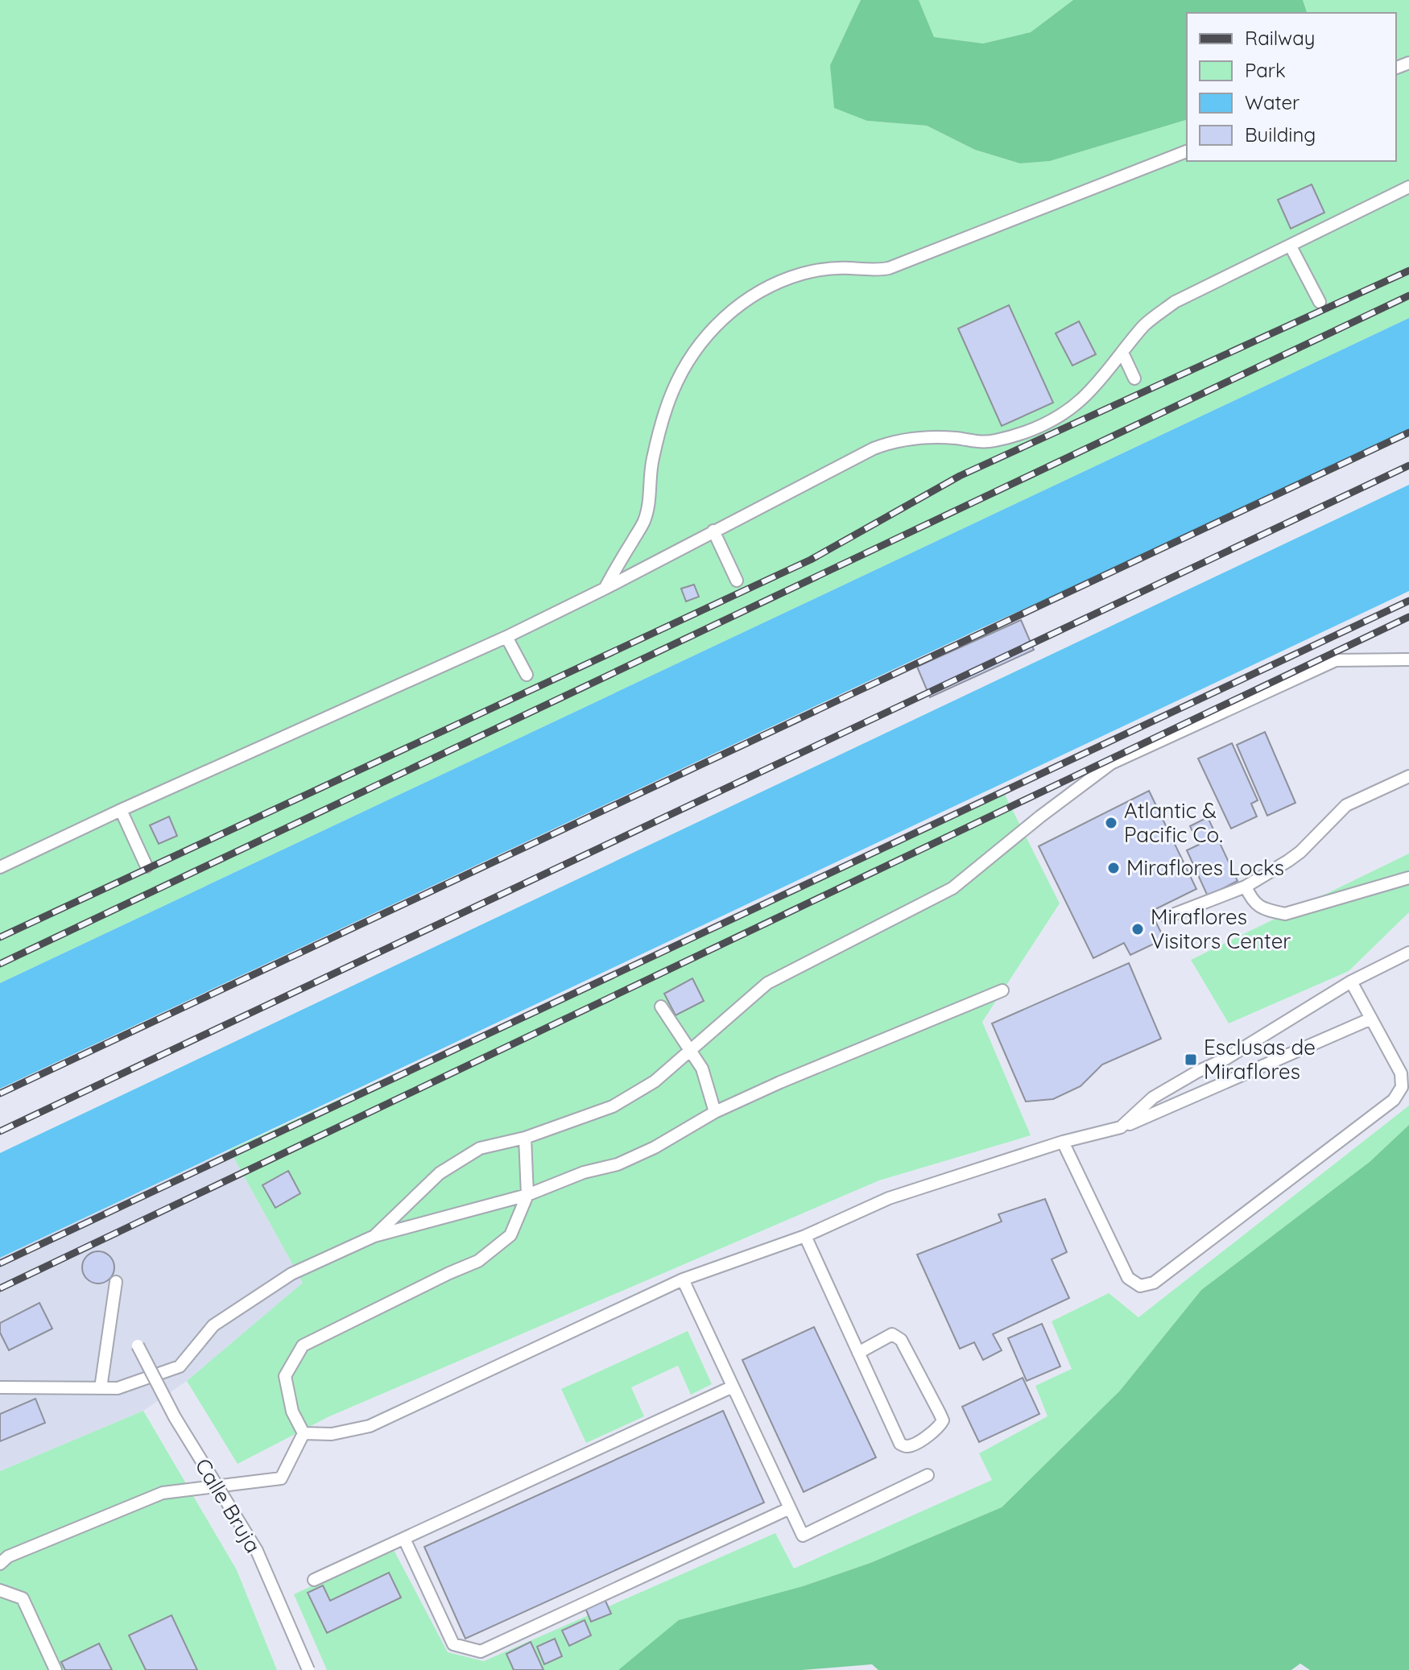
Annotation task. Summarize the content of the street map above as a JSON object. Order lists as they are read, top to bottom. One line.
{"streets":{"lane":["Calle Bruja"]},"places":{"other":["Atlantic & Pacific Co.","Miraflores Locks","Miraflores Visitors Center"],"transit":["Esclusas de Miraflores"]},"legend":["Railway","Park","Water","Building"]}
